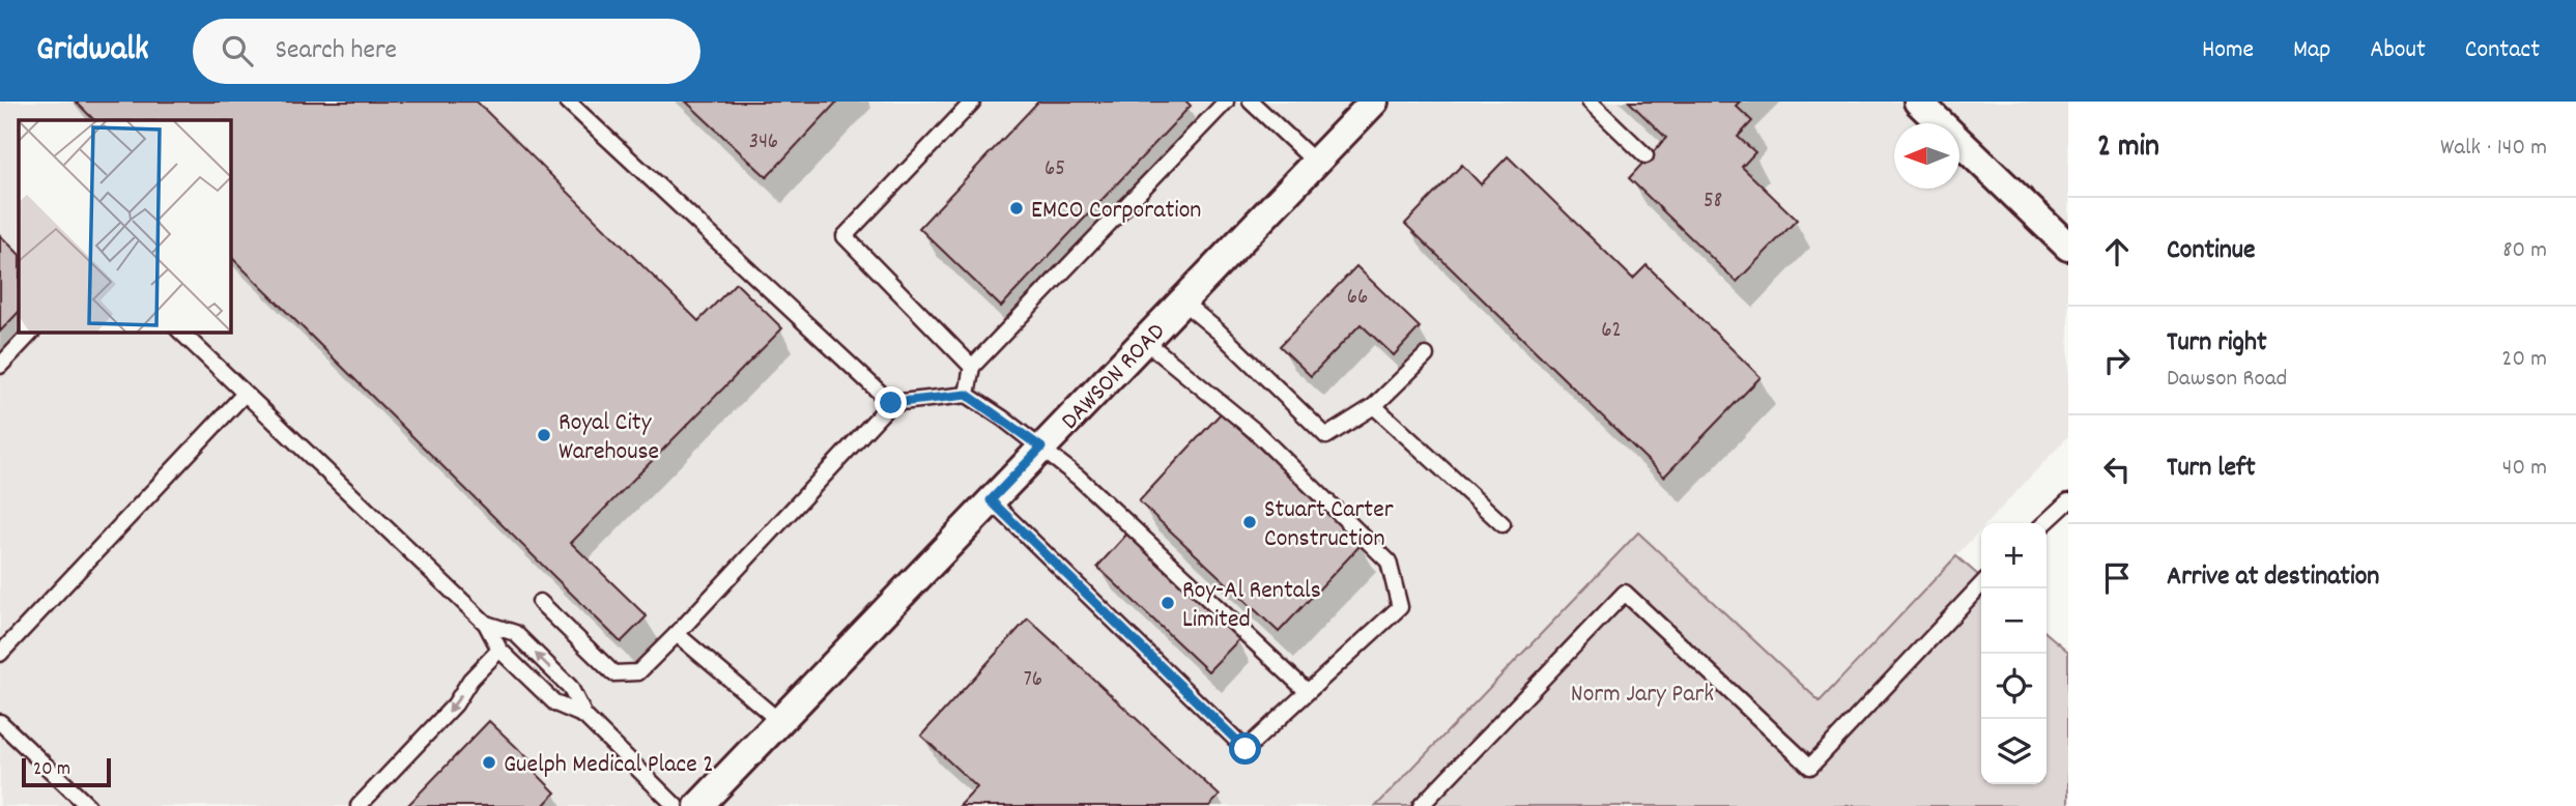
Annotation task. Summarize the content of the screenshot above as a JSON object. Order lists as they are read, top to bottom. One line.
{"streets":{"street":["DAWSON ROAD"]},"parks":["Norm Jary Park"],"places":["EMCO Corporation","Royal City Warehouse","Stuart Carter Construction","Roy-Al Rentals Limited","Guelph Medical Place 2"],"house_numbers":["346","65","58","66","62","76"],"scale_bar":"20 m","north":"left","page":{"header":"Gridwalk","search":"Search here","nav":["Home","Map","About","Contact"],"heading":["2 min","Walk · 140 m"],"list":[["Continue","80 m"],["Turn right","Dawson Road","20 m"],["Turn left","40 m"],"Arrive at destination"],"map_buttons":["+","−"],"scale":"20 m"}}
